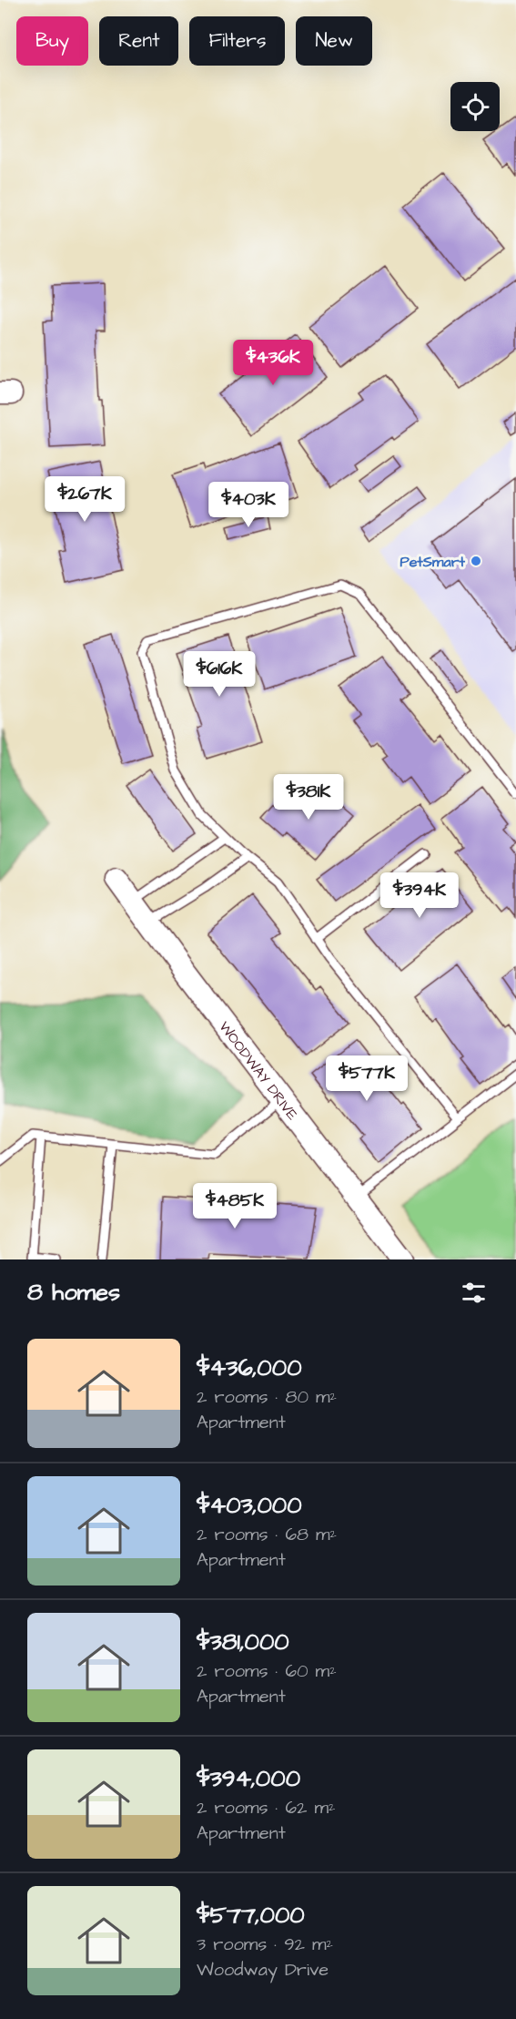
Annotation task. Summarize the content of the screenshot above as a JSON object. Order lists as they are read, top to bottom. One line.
{"streets":{"street":["WOODWAY DRIVE"]},"places":["PetSmart"],"page":{"chip":["Buy","Rent","Filters","New"],"price":["$436K","$267K","$403K","$616K","$381K","$394K","$577K","$485K"],"heading":"8 homes","list":[{"name":"$436,000","note":"2 rooms · 80 m² · Apartment"},{"name":"$403,000","note":"2 rooms · 68 m² · Apartment"},{"name":"$381,000","note":"2 rooms · 60 m² · Apartment"},{"name":"$394,000","note":"2 rooms · 62 m² · Apartment"},{"name":"$577,000","note":"3 rooms · 92 m² · Woodway Drive"}]}}
